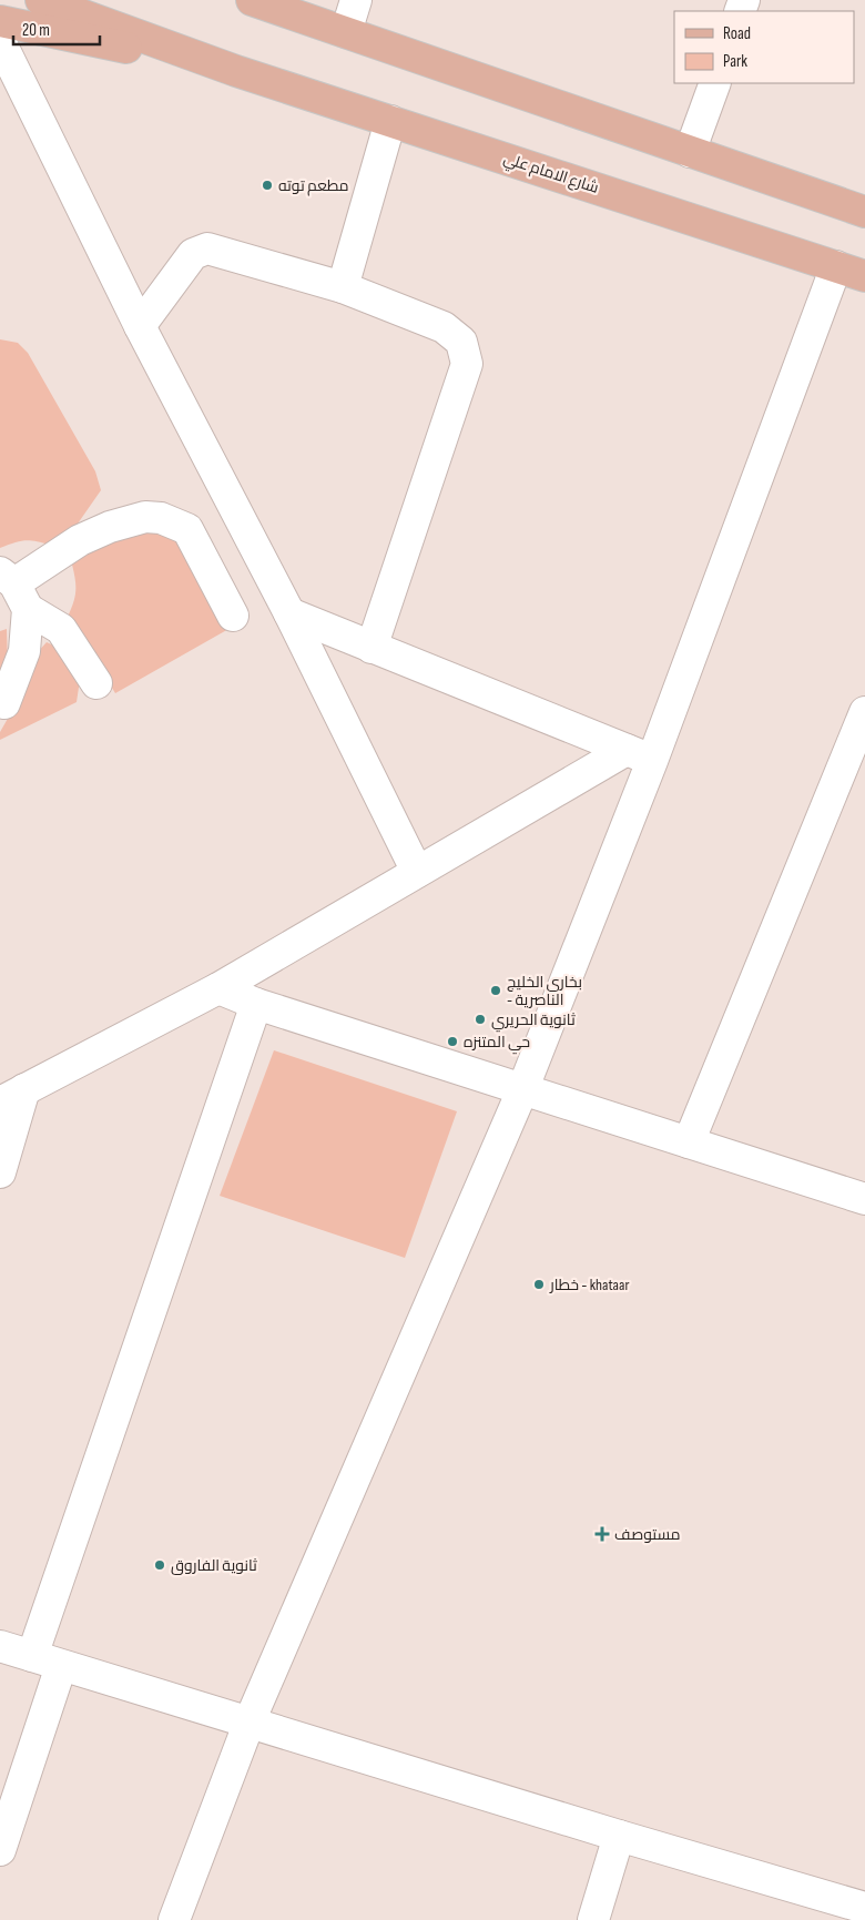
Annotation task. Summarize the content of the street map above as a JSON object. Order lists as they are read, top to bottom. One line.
{"streets":{"main road":["شارع الامام علي"]},"places":{"other":["مطعم توته","بخاري الخليج - الناصرية","ثانوية الحريري","حي المتنزه","خطار - khataar","ثانوية الفاروق"],"health":["مستوصف"]},"legend":["Road","Park"],"scale_bar":"20 m"}
